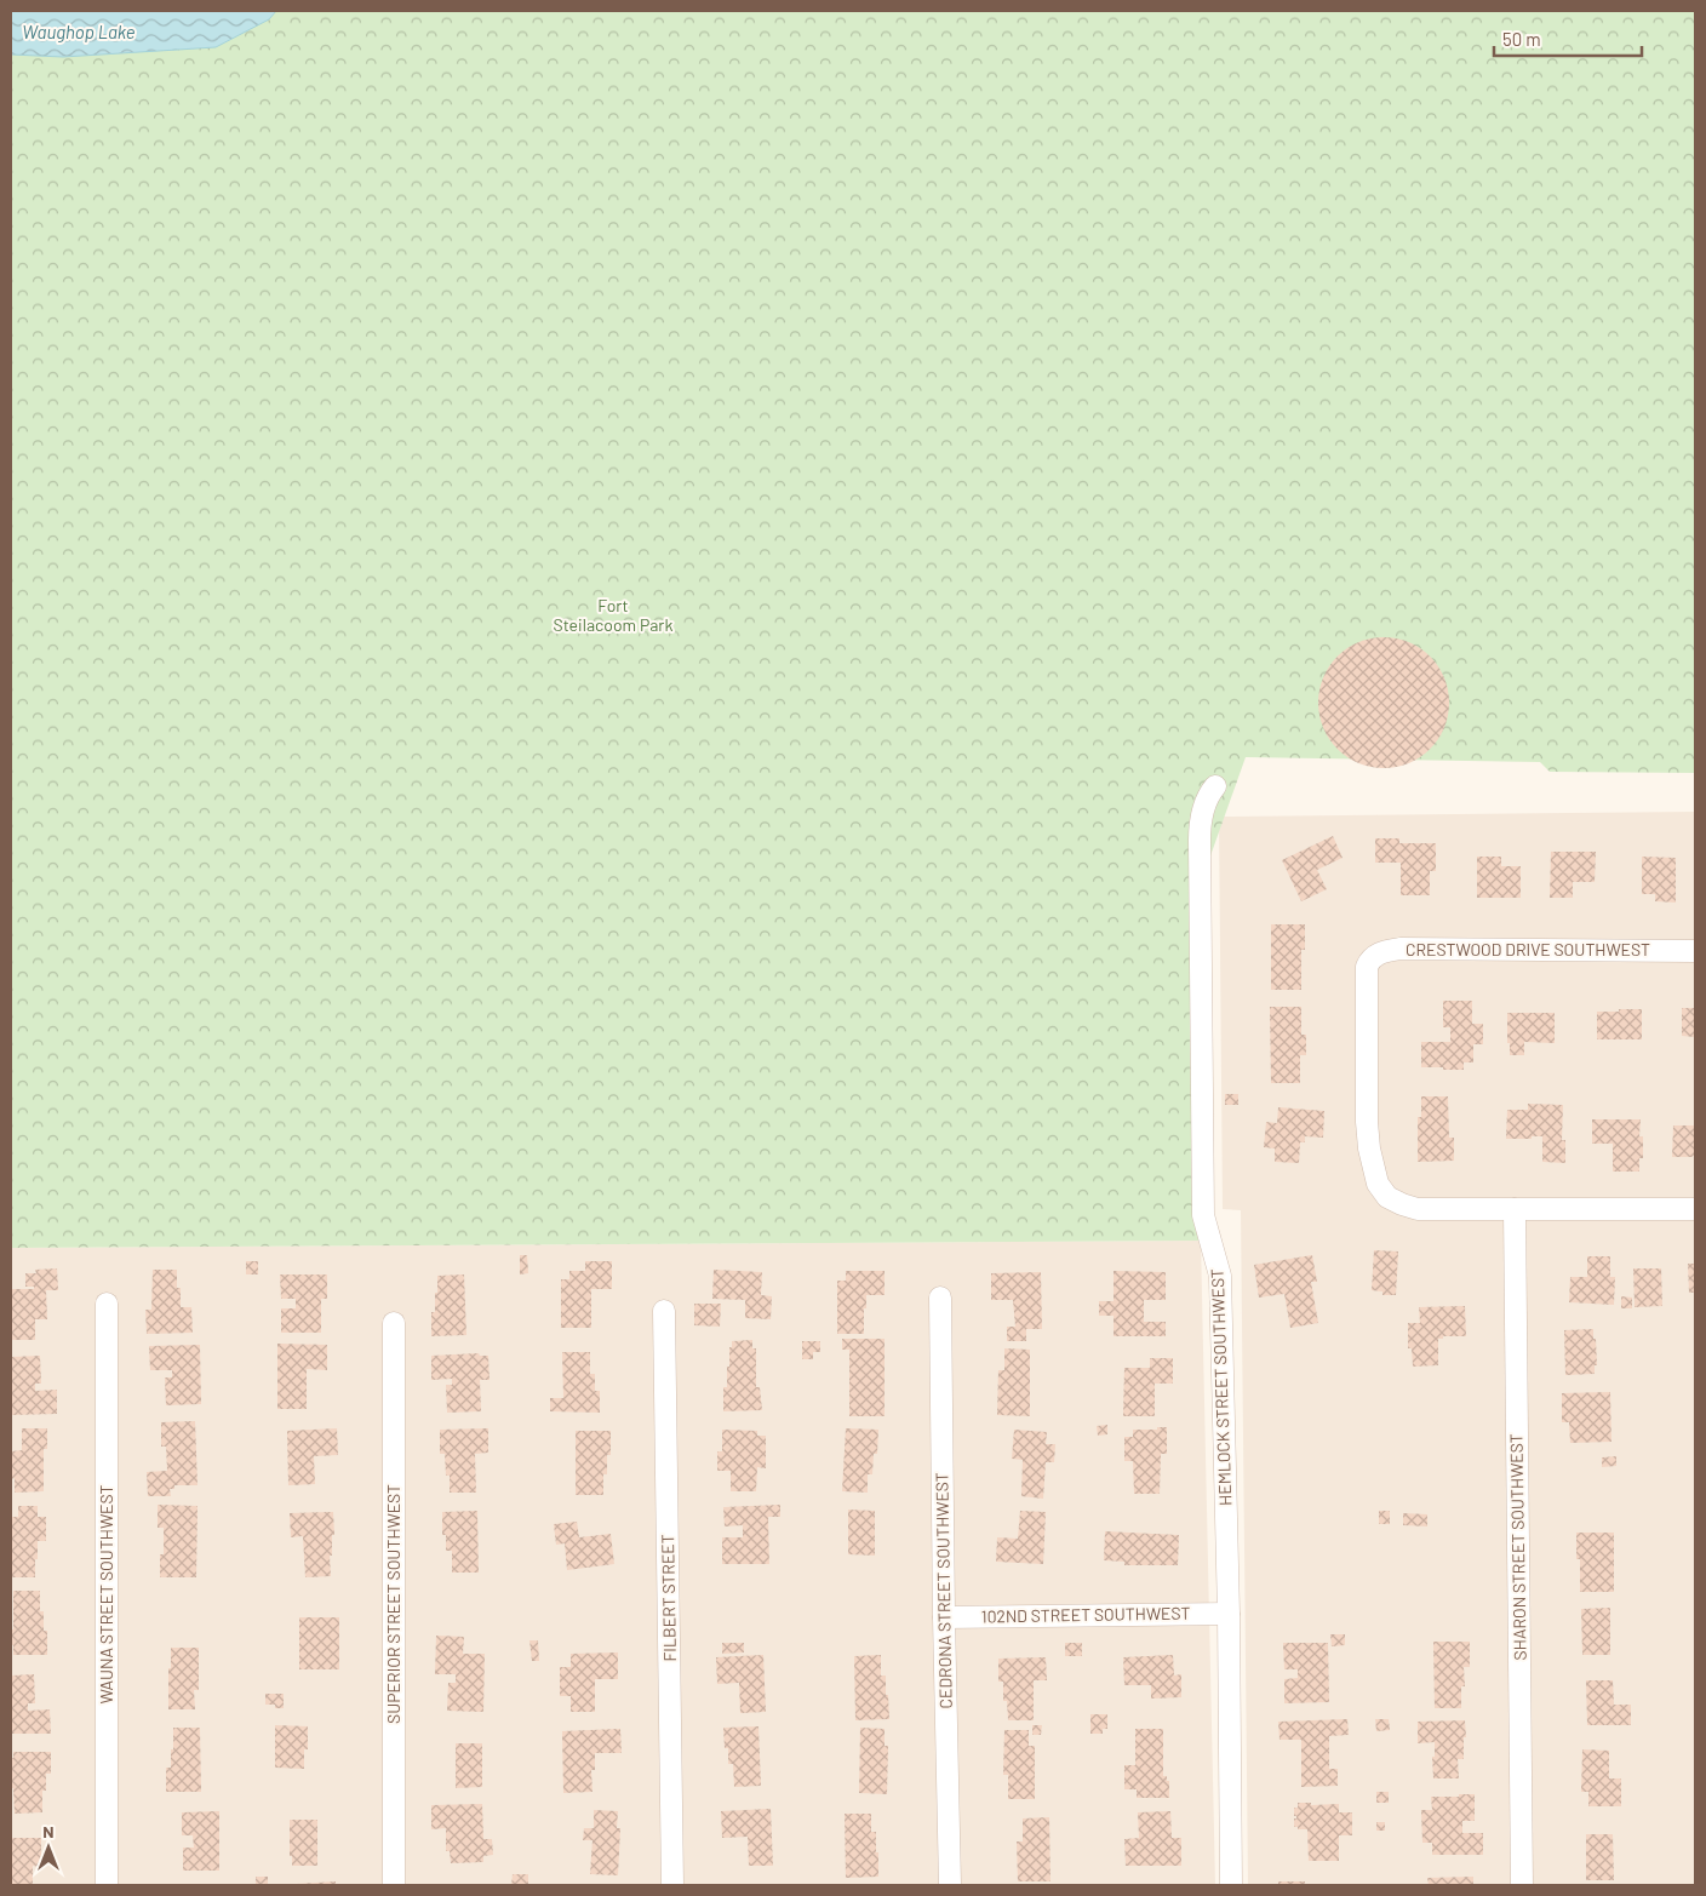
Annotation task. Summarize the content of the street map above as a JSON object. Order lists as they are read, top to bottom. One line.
{"streets":{"street":["CRESTWOOD DRIVE SOUTHWEST","HEMLOCK STREET SOUTHWEST","SHARON STREET SOUTHWEST","CEDRONA STREET SOUTHWEST","WAUNA STREET SOUTHWEST","FILBERT STREET","SUPERIOR STREET SOUTHWEST","102ND STREET SOUTHWEST"]},"crossings":[["CRESTWOOD DRIVE SOUTHWEST","SHARON STREET SOUTHWEST"],["HEMLOCK STREET SOUTHWEST","102ND STREET SOUTHWEST"],["CEDRONA STREET SOUTHWEST","102ND STREET SOUTHWEST"]],"water":["Waughop Lake"],"parks":["Fort Steilacoom Park"],"scale_bar":"50 m","north":"top"}
